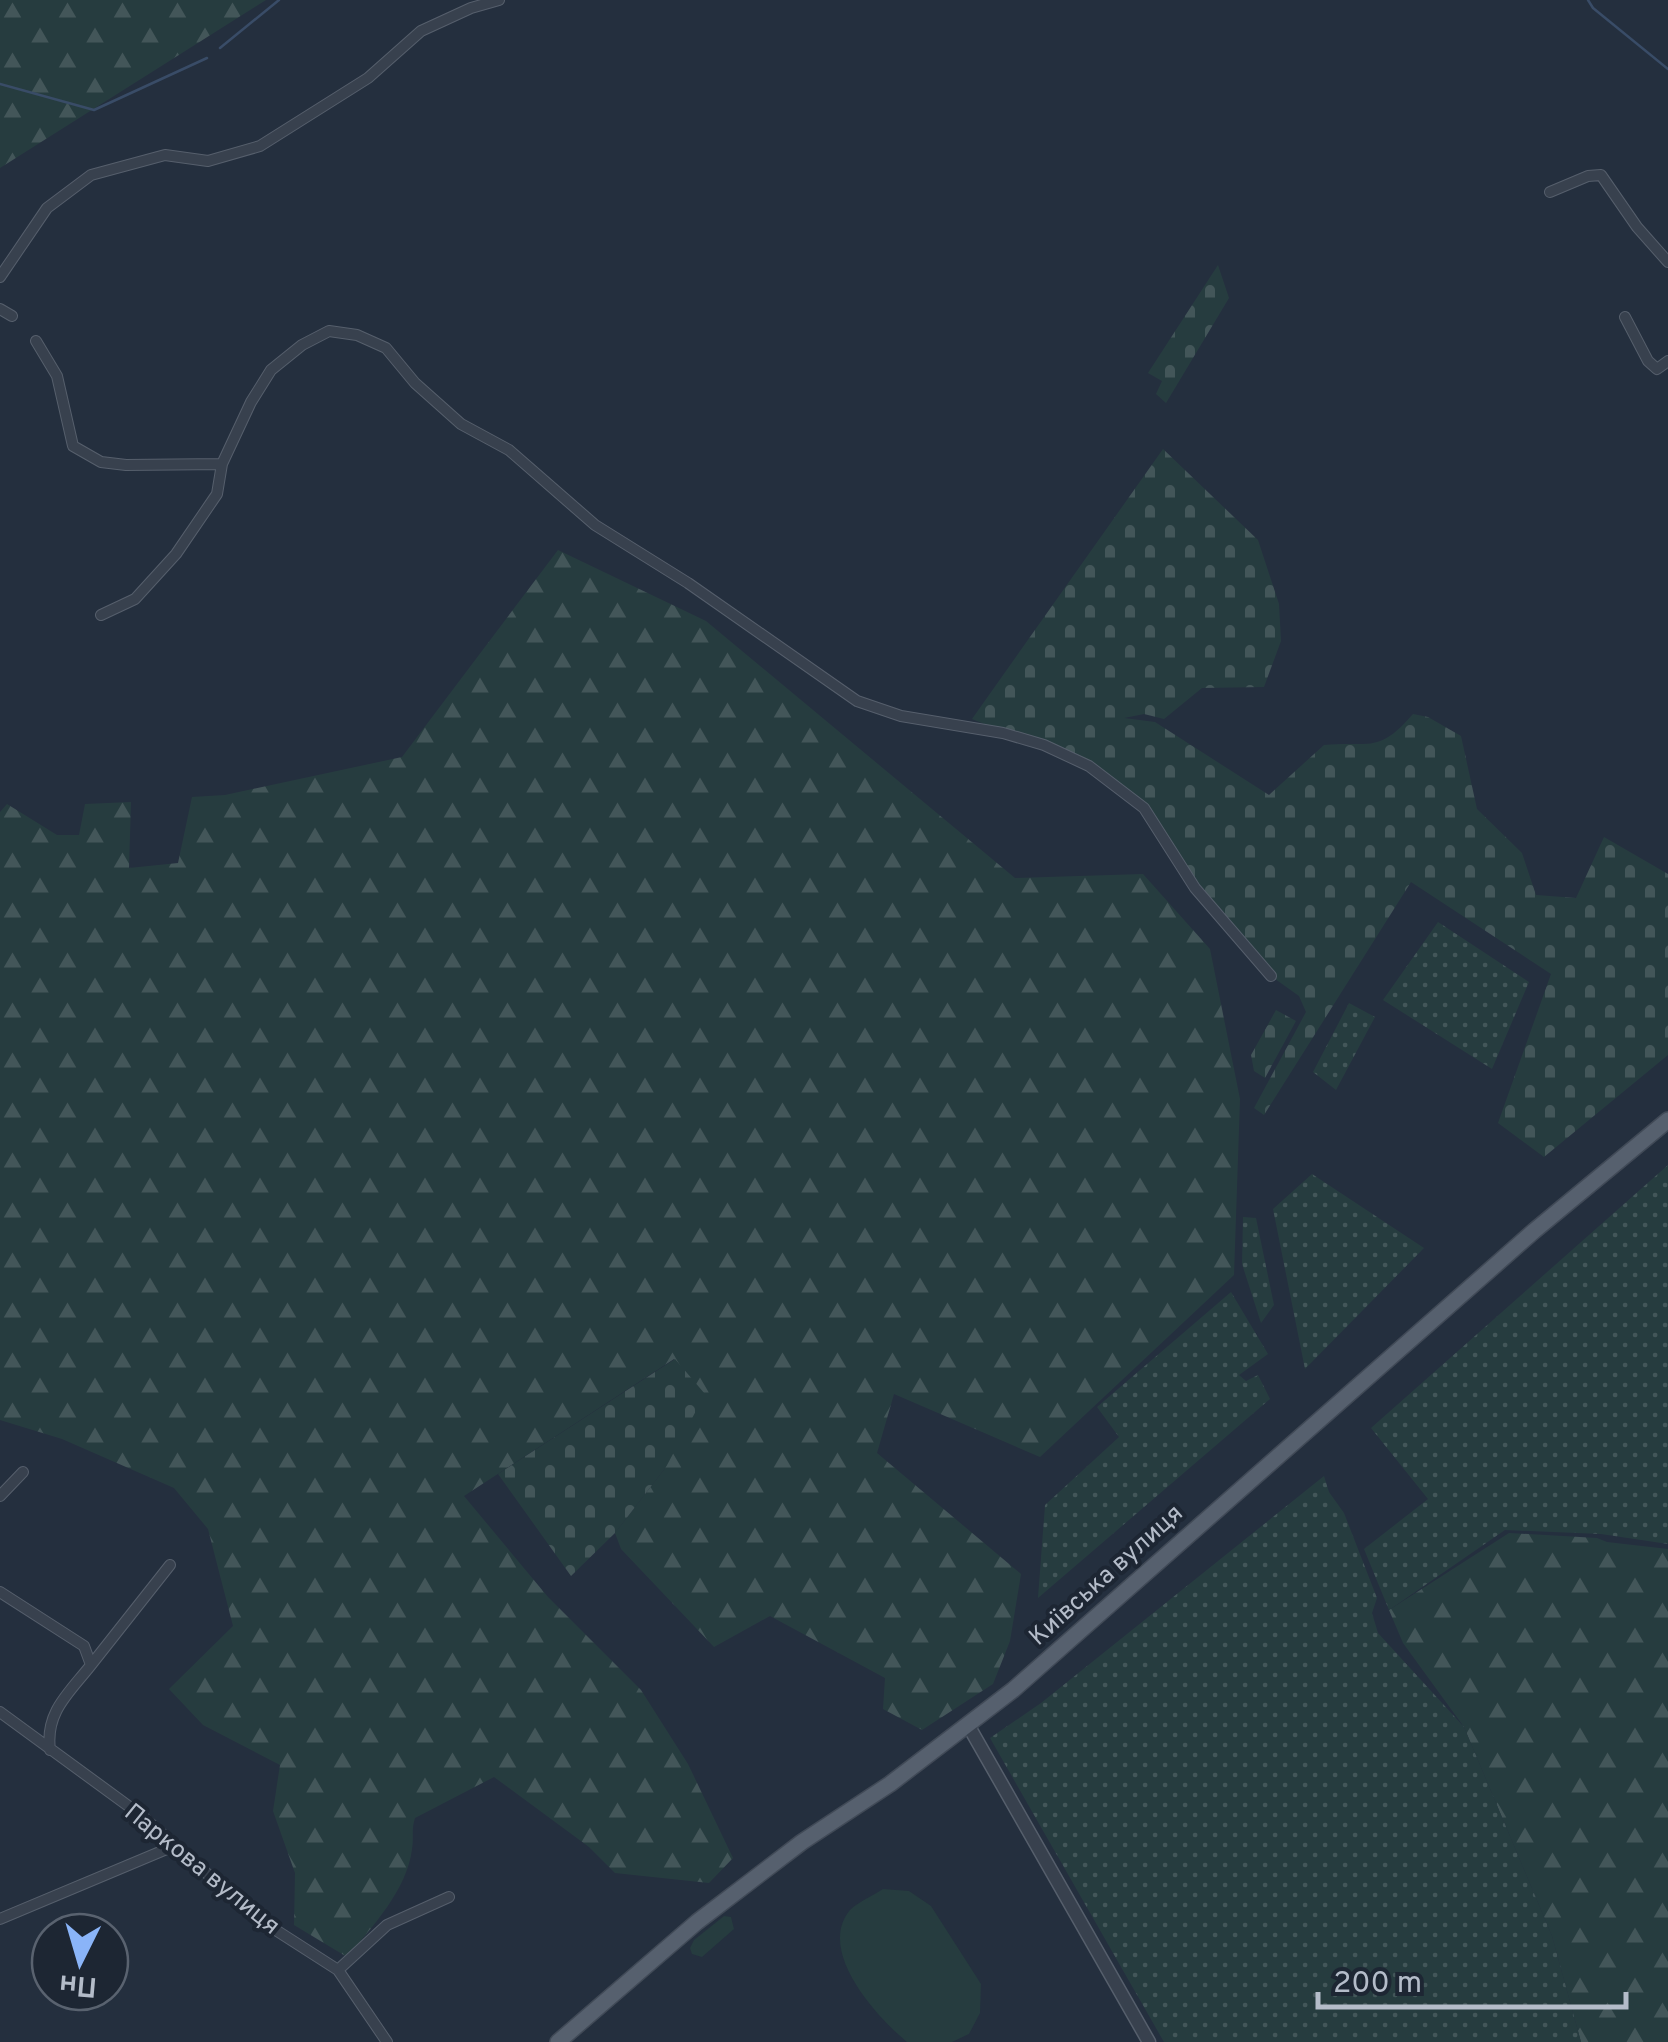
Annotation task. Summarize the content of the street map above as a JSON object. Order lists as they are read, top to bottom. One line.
{"streets":{"main road":["Київська вулиця"],"street":["Паркова вулиця"]},"scale_bar":"200 m","north":"bottom"}
